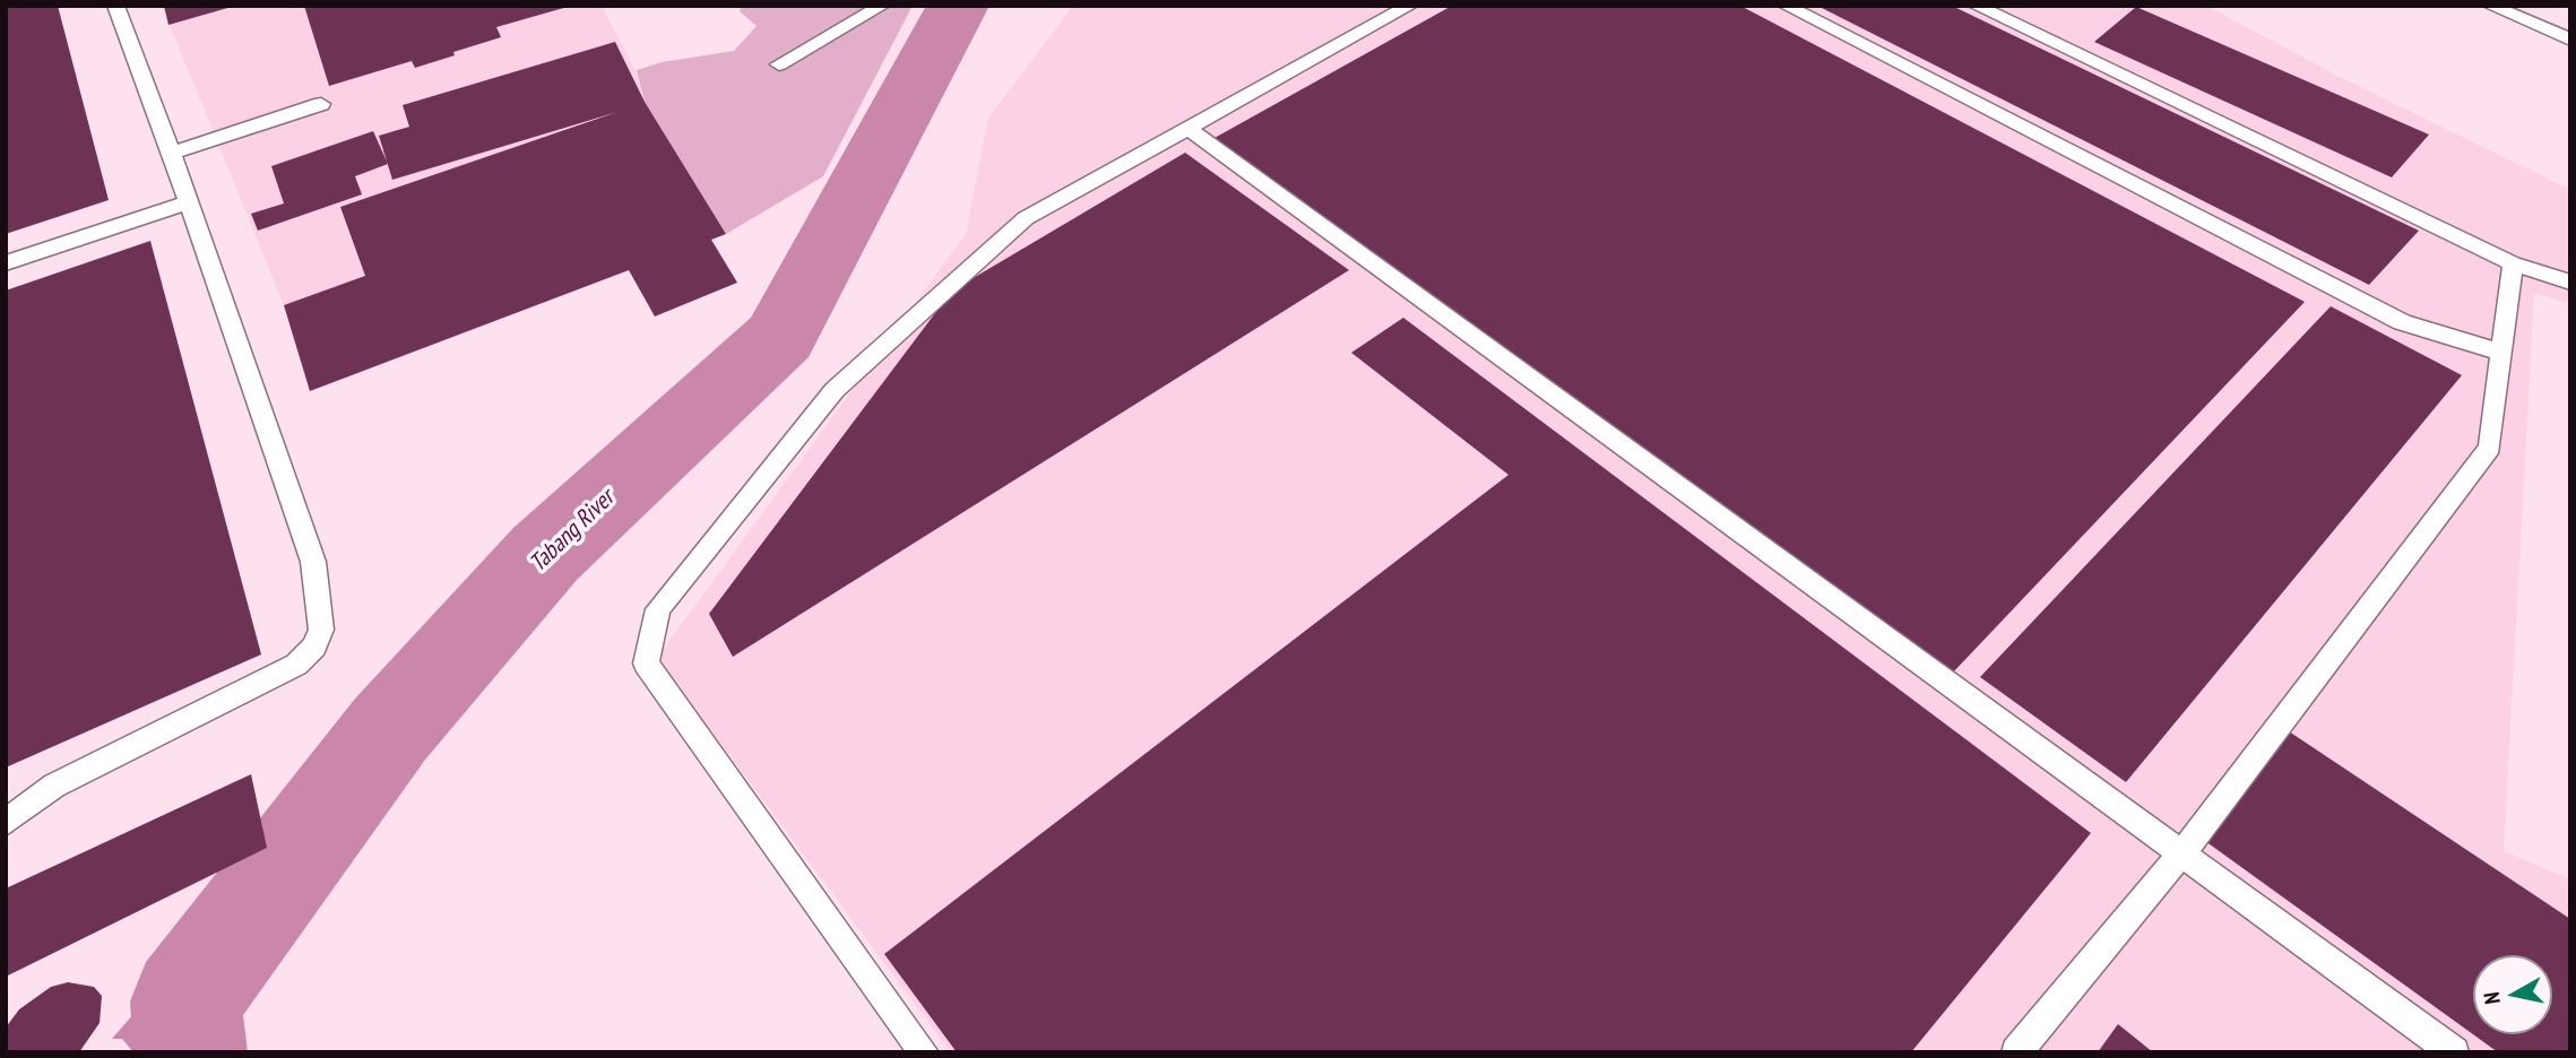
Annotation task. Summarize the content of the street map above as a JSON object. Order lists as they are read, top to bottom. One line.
{"water":["Tabang River"],"north":"left"}
